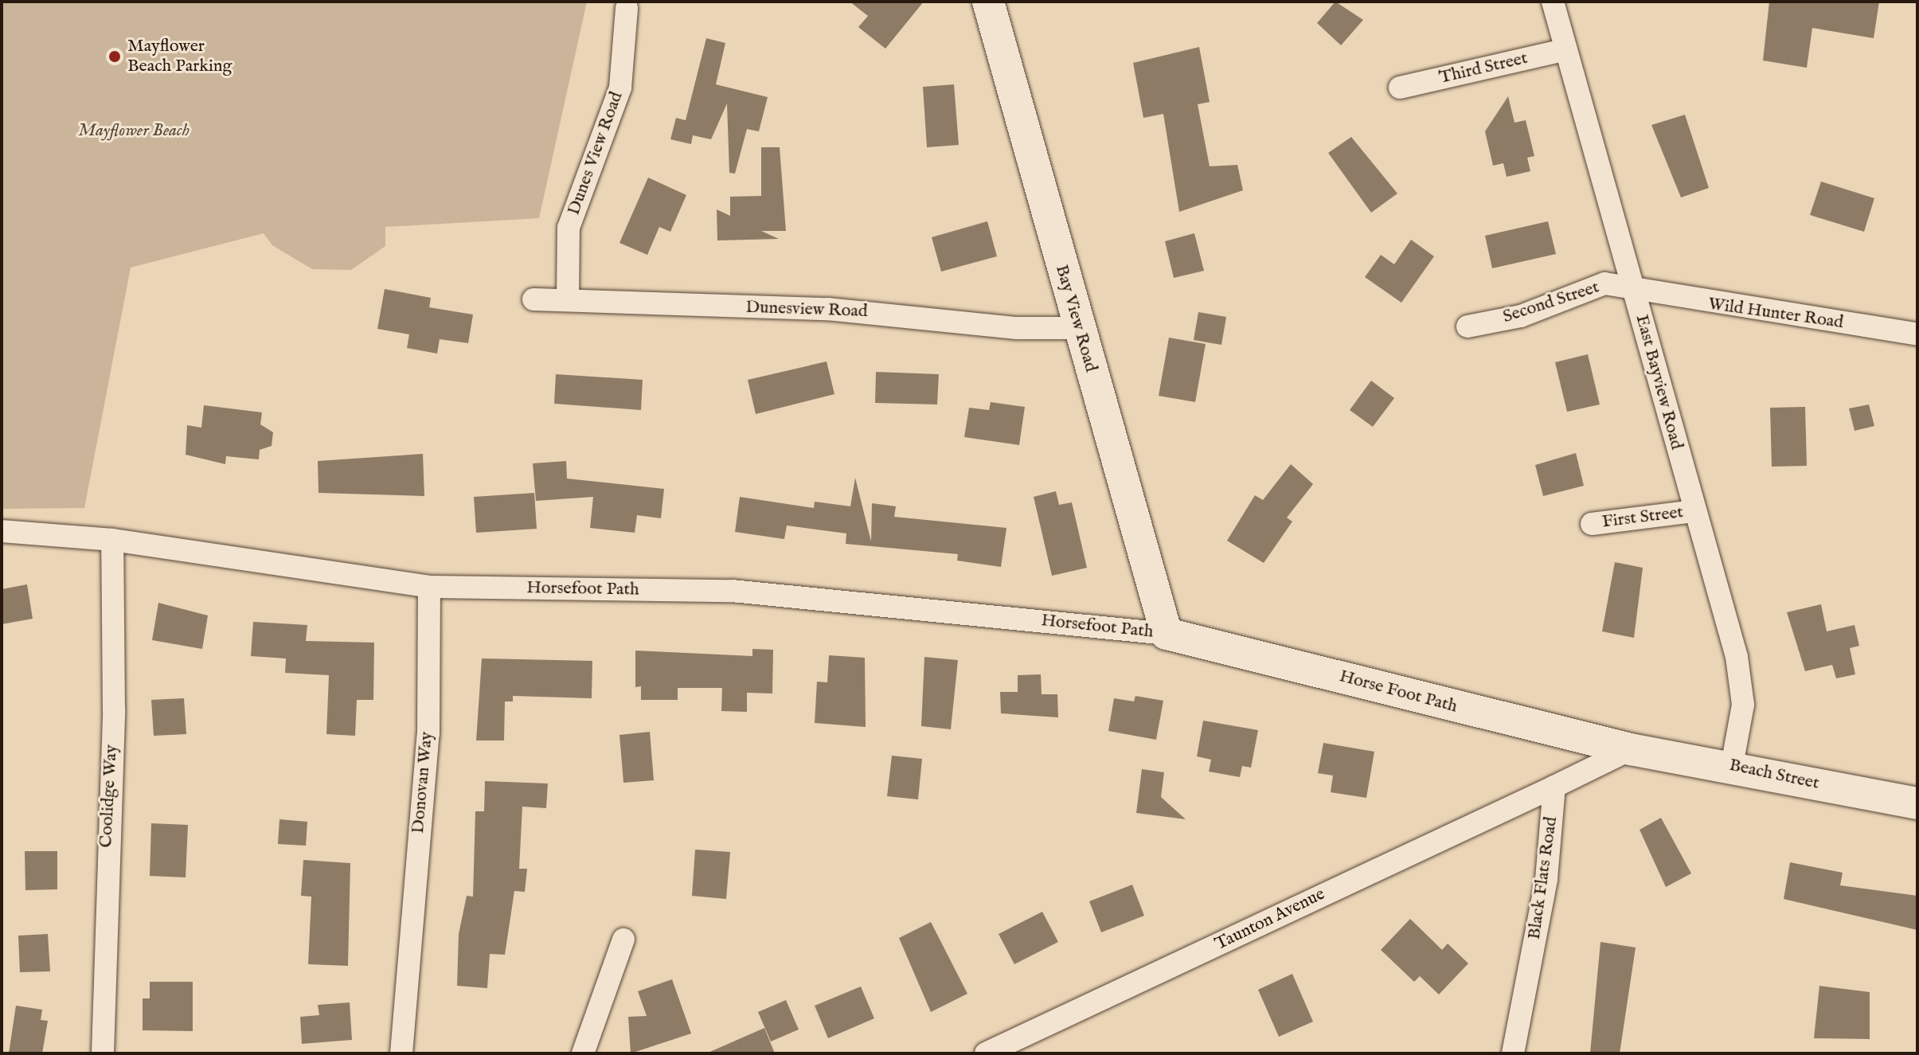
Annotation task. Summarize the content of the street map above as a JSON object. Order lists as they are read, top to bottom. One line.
{"streets":{"street":["Third Street","Dunes View Road","Second Street","Dunesview Road","Wild Hunter Road","Bay View Road","East Bayview Road","First Street","Horsefoot Path","Horse Foot Path","Beach Street","Donovan Way","Coolidge Way","Black Flats Road","Taunton Avenue"]},"crossings":[["Third Street","East Bayview Road"],["Dunes View Road","Dunesview Road"],["Second Street","Wild Hunter Road"],["Second Street","East Bayview Road"],["Dunesview Road","Bay View Road"],["Wild Hunter Road","East Bayview Road"],["Bay View Road","Horsefoot Path"],["Bay View Road","Horse Foot Path"],["East Bayview Road","First Street"],["East Bayview Road","Beach Street"],["Horsefoot Path","Horse Foot Path"],["Horsefoot Path","Donovan Way"],["Horsefoot Path","Coolidge Way"],["Horse Foot Path","Beach Street"],["Black Flats Road","Taunton Avenue"]],"parks":["Mayflower Beach"],"places":["Mayflower Beach Parking"]}
